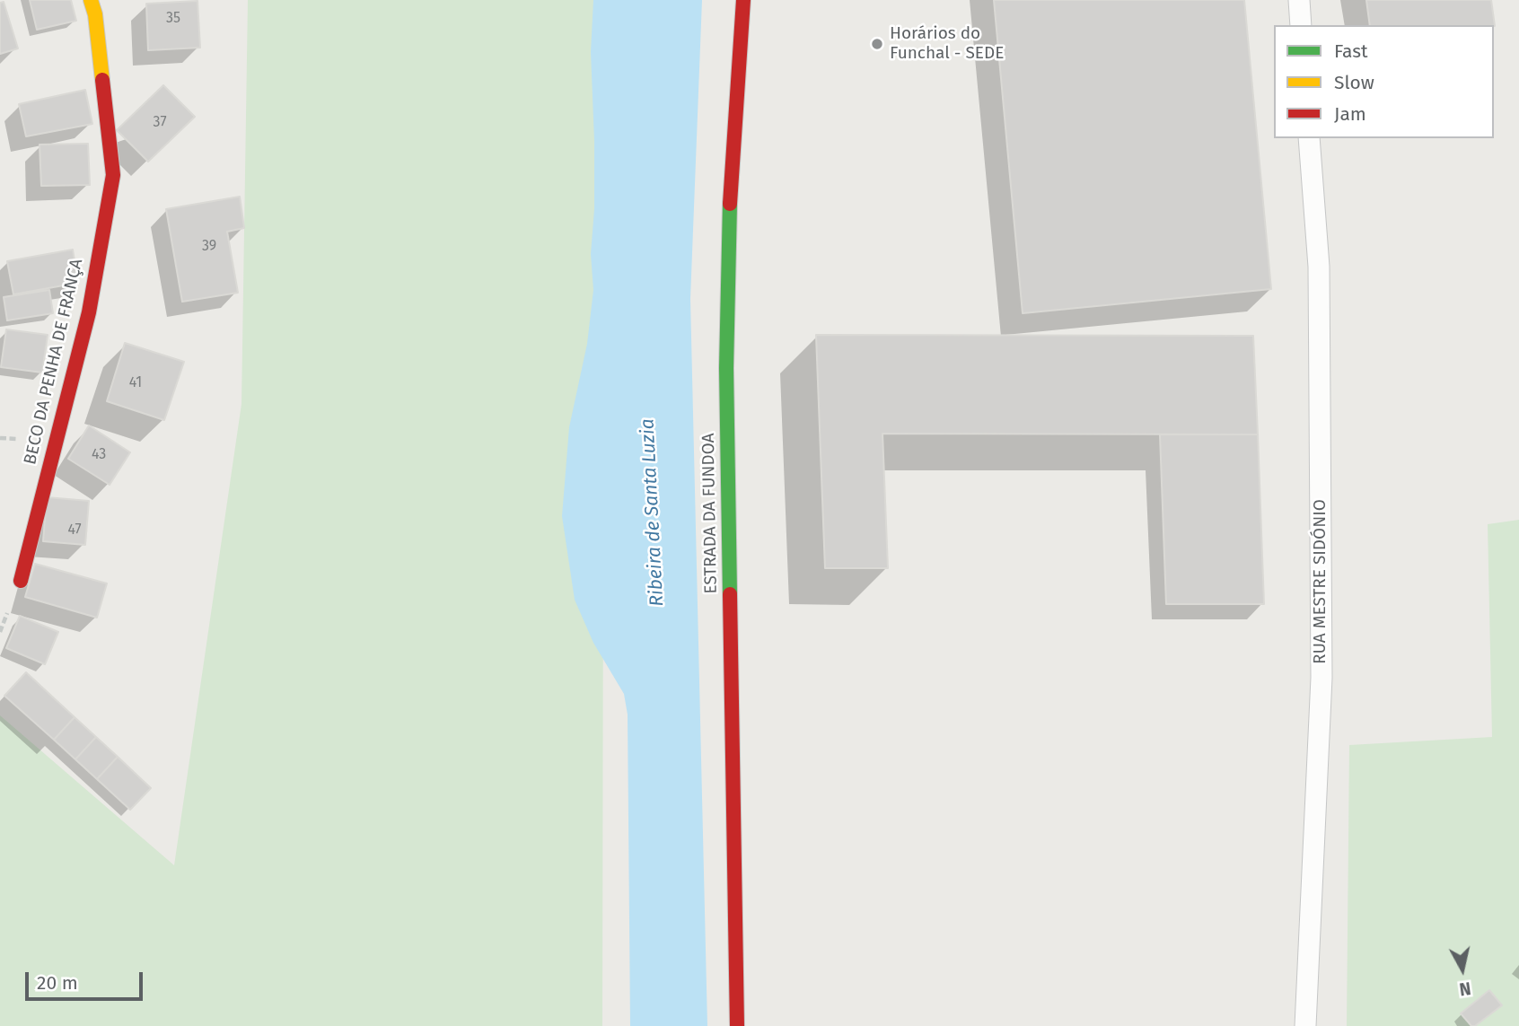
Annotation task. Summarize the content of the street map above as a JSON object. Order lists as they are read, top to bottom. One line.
{"streets":{"main road":["BECO DA PENHA DE FRANÇA","ESTRADA DA FUNDOA"],"lane":["RUA MESTRE SIDÓNIO"]},"water":["Ribeira de Santa Luzia"],"places":["Horários do Funchal - SEDE"],"house_numbers":["35","37","39","41","43","47"],"legend":["Fast","Slow","Jam"],"scale_bar":"20 m","north":"bottom"}
